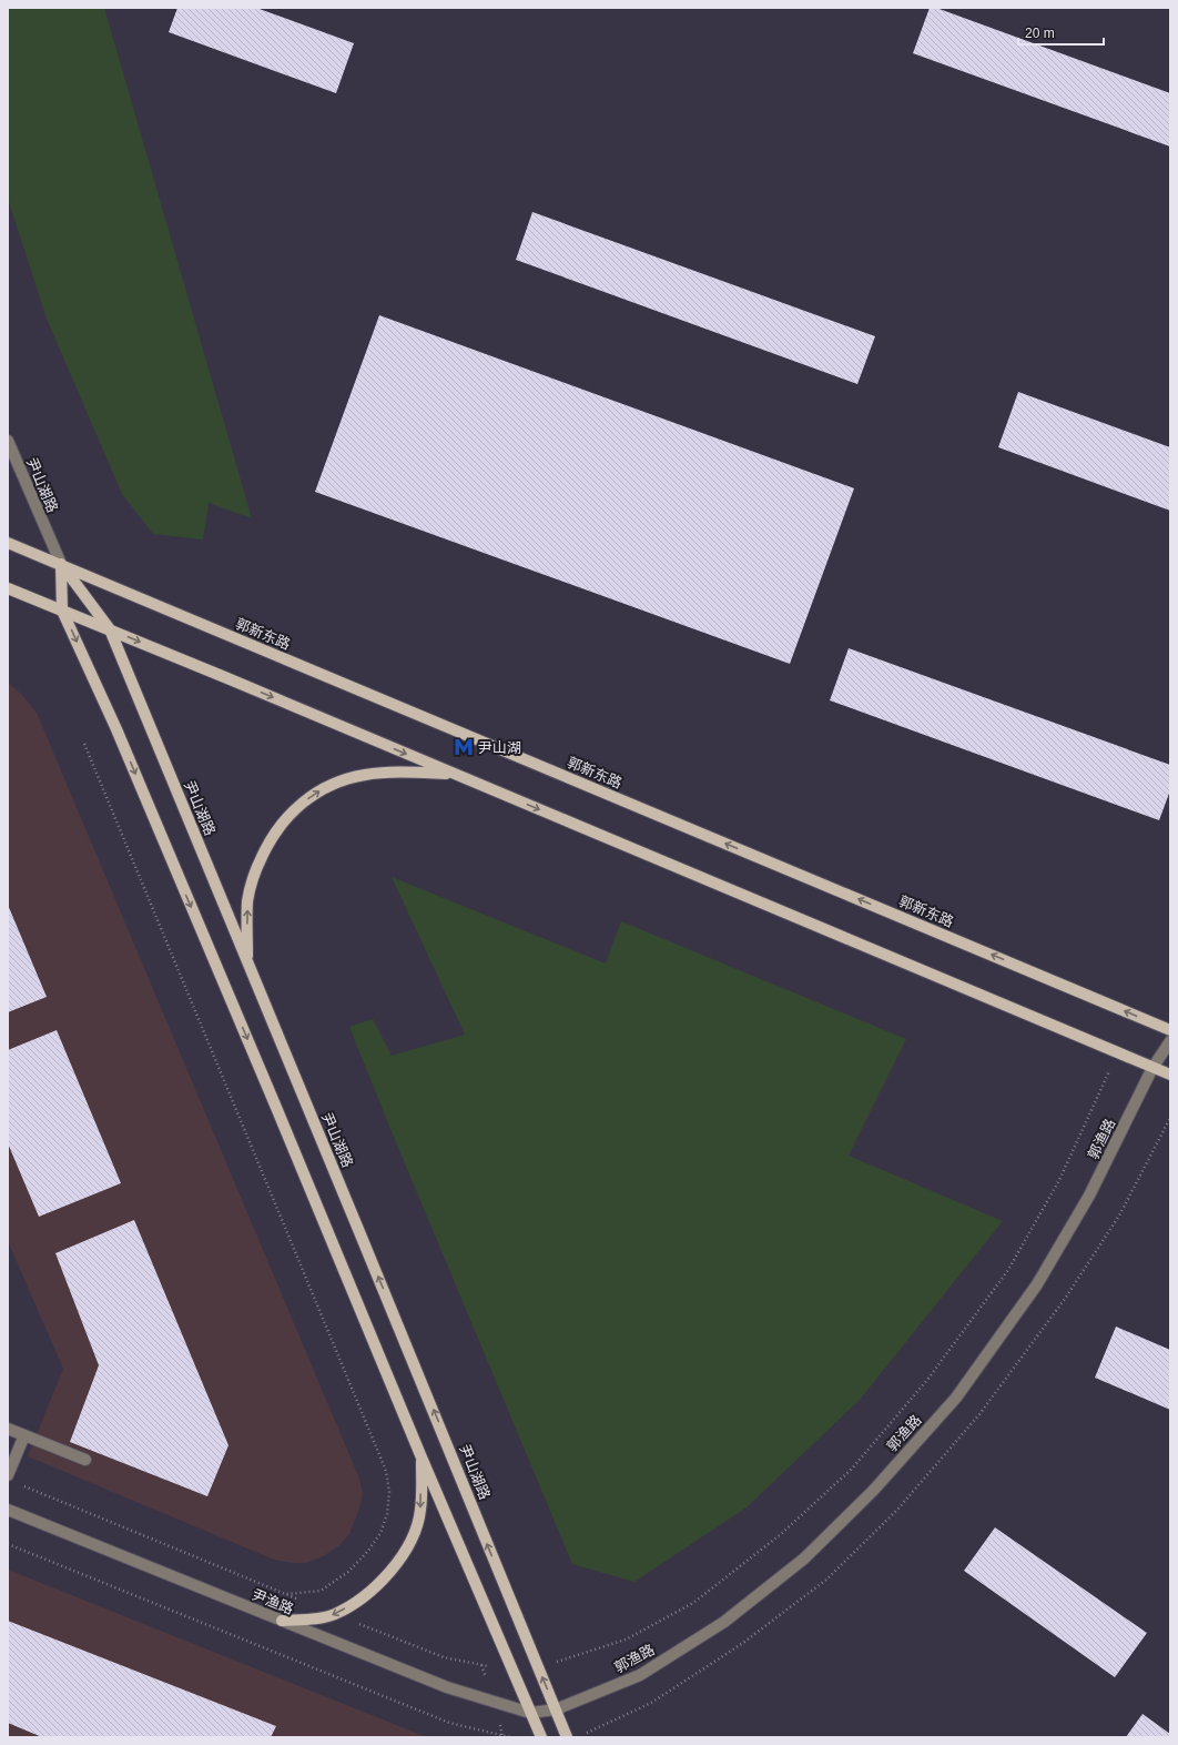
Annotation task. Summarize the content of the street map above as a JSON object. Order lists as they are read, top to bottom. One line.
{"streets":{"main road":["尹山湖路","郭新东路"],"street":["郭渔路","尹渔路"]},"crossings":[["尹山湖路","郭新东路"],["尹山湖路","郭渔路"],["尹山湖路","尹渔路"],["郭渔路","尹渔路"]],"places":{"metro station":["尹山湖"]},"scale_bar":"20 m"}
